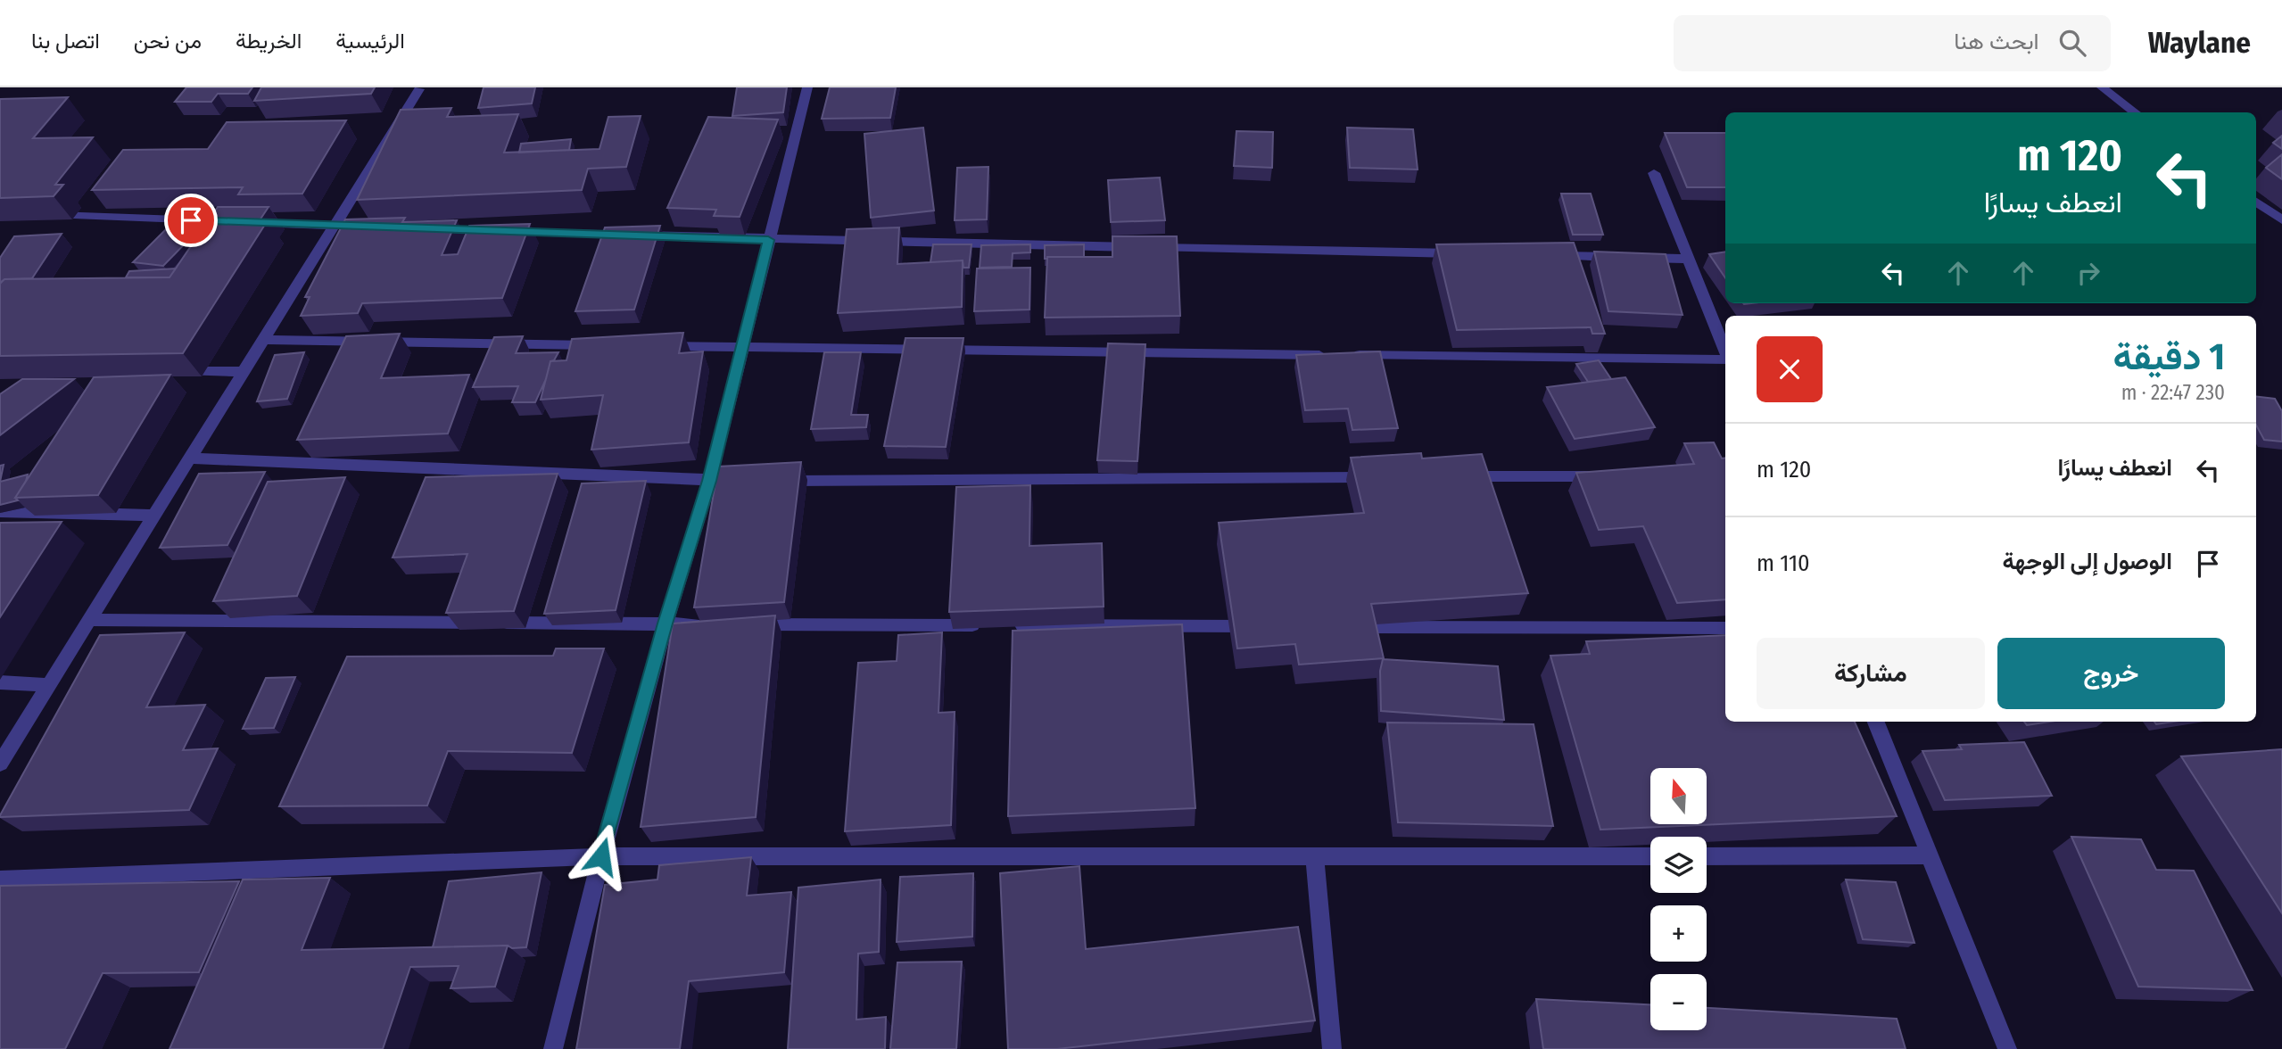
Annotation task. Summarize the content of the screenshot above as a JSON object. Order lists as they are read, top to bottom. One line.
{"north":"top","page":{"header":"Waylane","search":"ابحث هنا","nav":["الرئيسية","الخريطة","من نحن","اتصل بنا"],"turn":["120 m","انعطف يسارًا"],"heading":["1 دقيقة","230 m · 22:47"],"list":[{"name":"انعطف يسارًا","value":"120 m"},{"name":"الوصول إلى الوجهة","value":"110 m"}],"buttons":["خروج","مشاركة"],"map_buttons":["+","−"]}}
